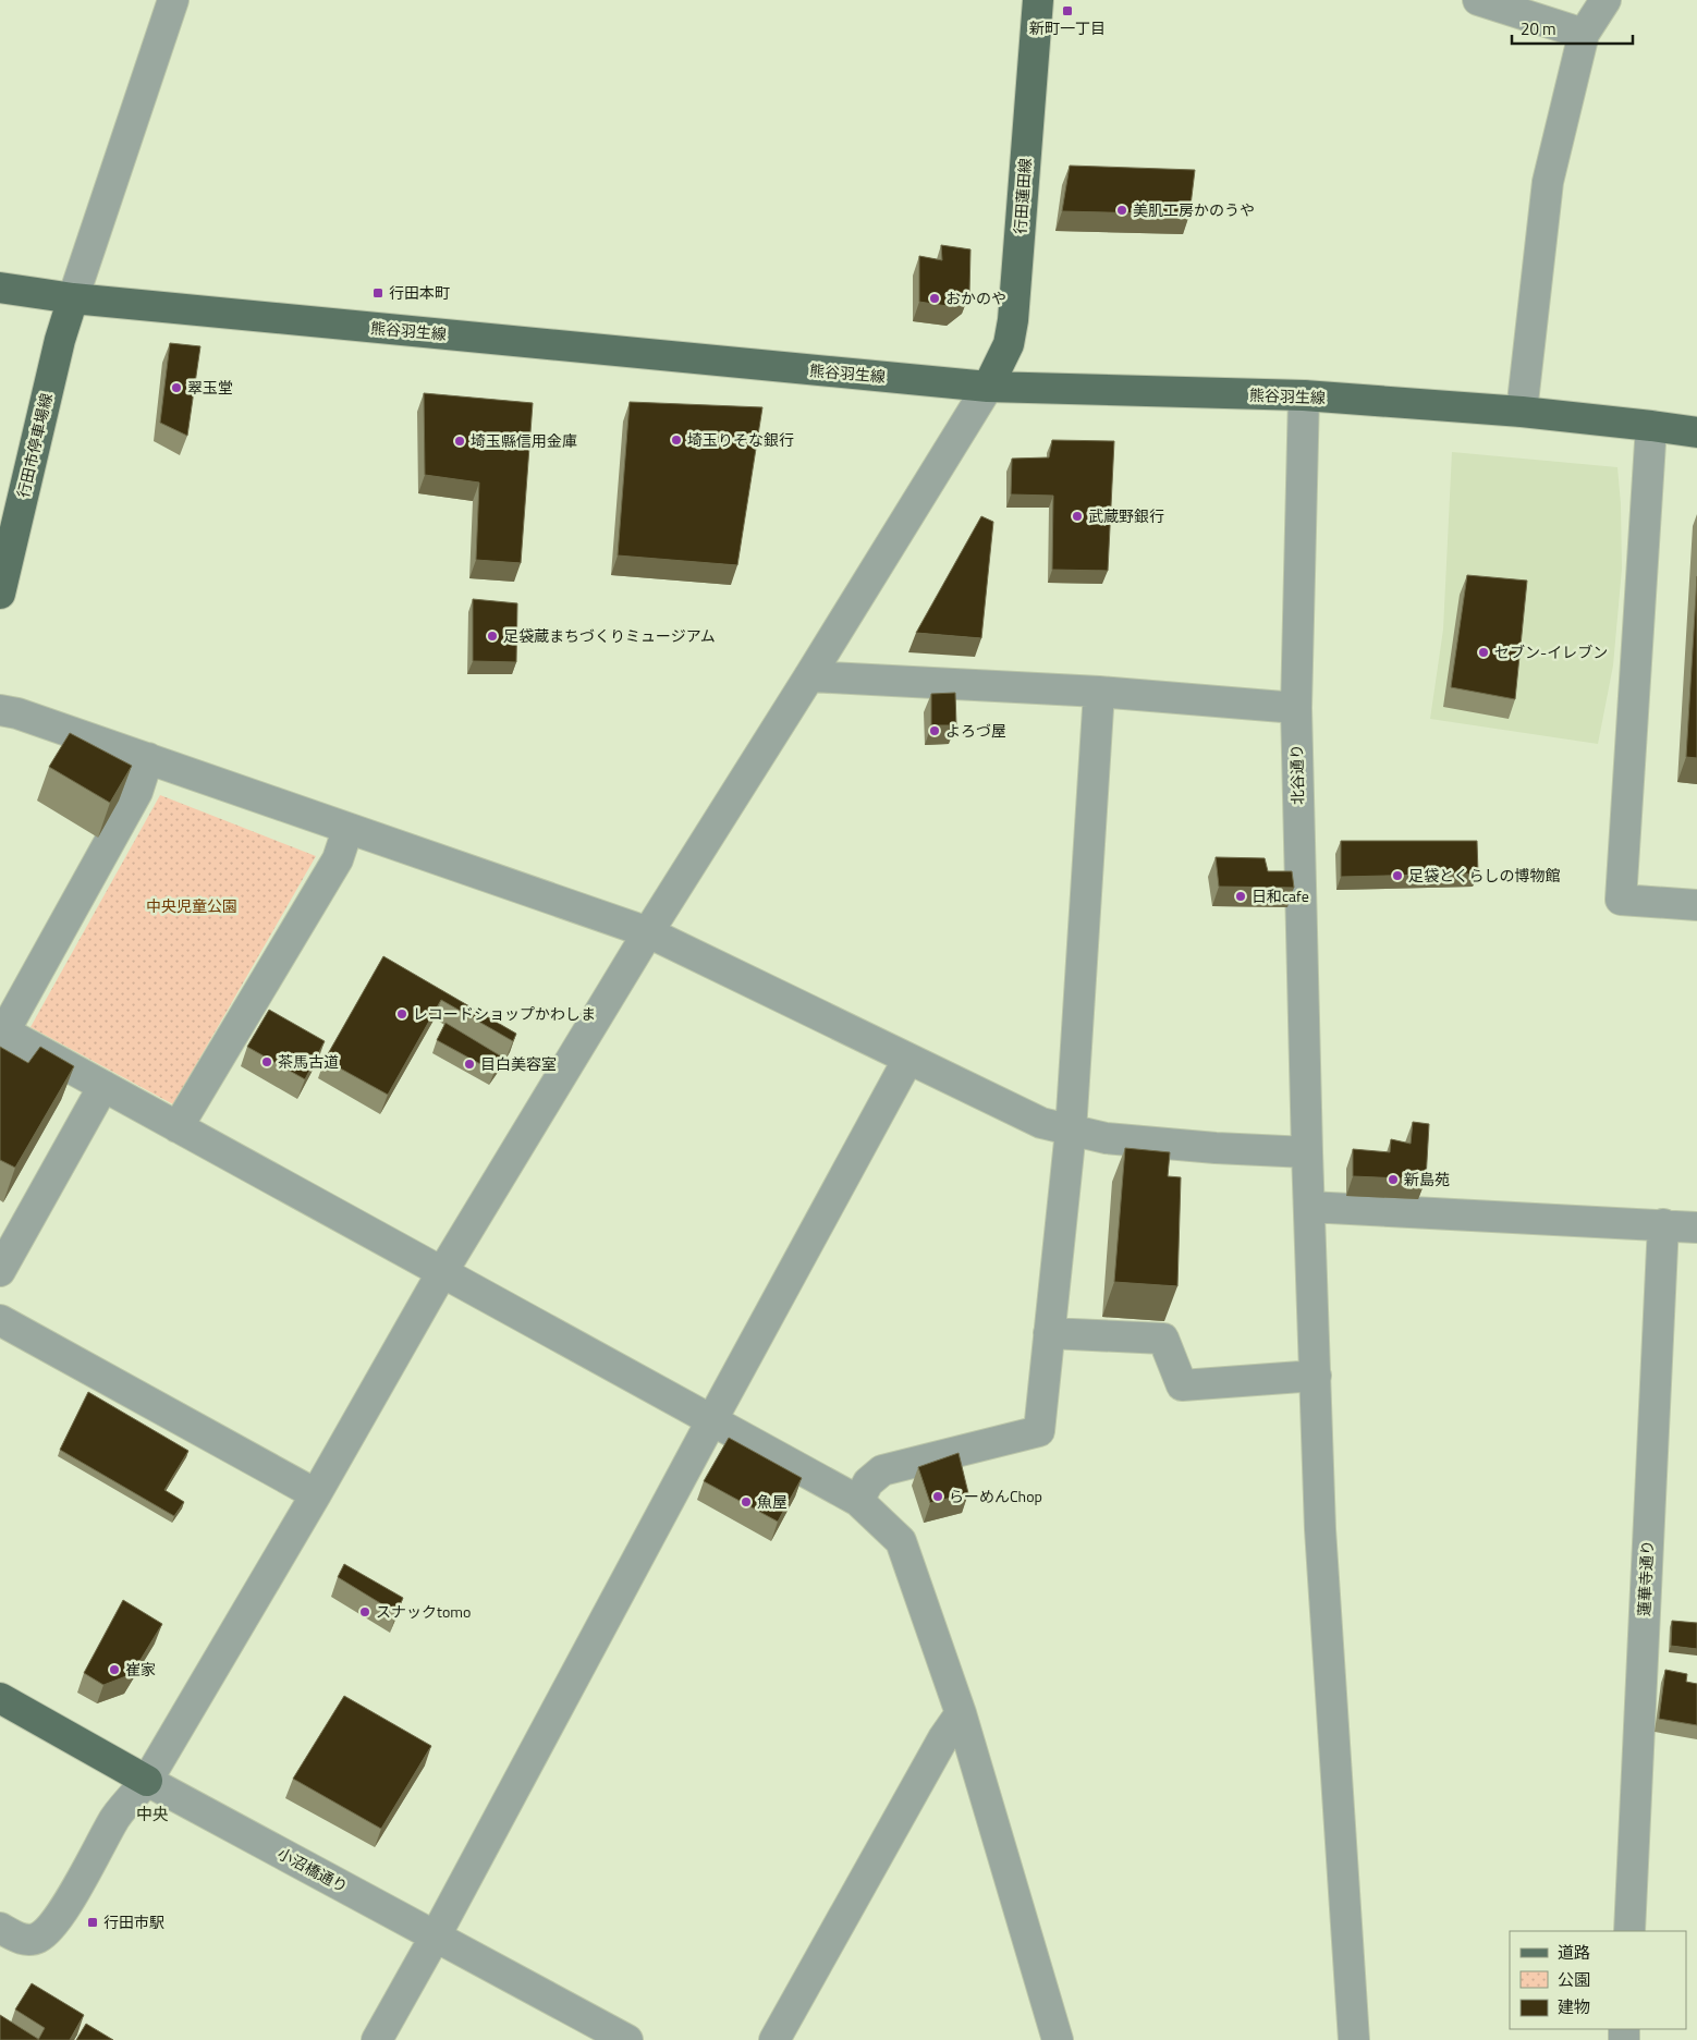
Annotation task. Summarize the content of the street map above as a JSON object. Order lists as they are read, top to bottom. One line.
{"streets":{"main road":["行田蓮田線","熊谷羽生線","行田市停車場線","小沼橋通り"],"street":["北谷通り","蓮華寺通り"]},"crossings":[["行田蓮田線","熊谷羽生線"],["熊谷羽生線","行田市停車場線"],["熊谷羽生線","北谷通り"]],"districts":["中央"],"parks":["中央児童公園"],"places":{"transit":["新町一丁目","行田本町","行田市駅"],"other":["美肌工房かのうや","おかのや","翠玉堂","埼玉りそな銀行","埼玉縣信用金庫","武蔵野銀行","足袋蔵まちづくりミュージアム","セブン-イレブン","よろづ屋","足袋とくらしの博物館","日和cafe","レコードショップかわしま","茶馬古道","目白美容室","新島苑","らーめんChop","魚屋","スナックtomo","崔家"]},"legend":["道路","公園","建物"],"scale_bar":"20 m"}
